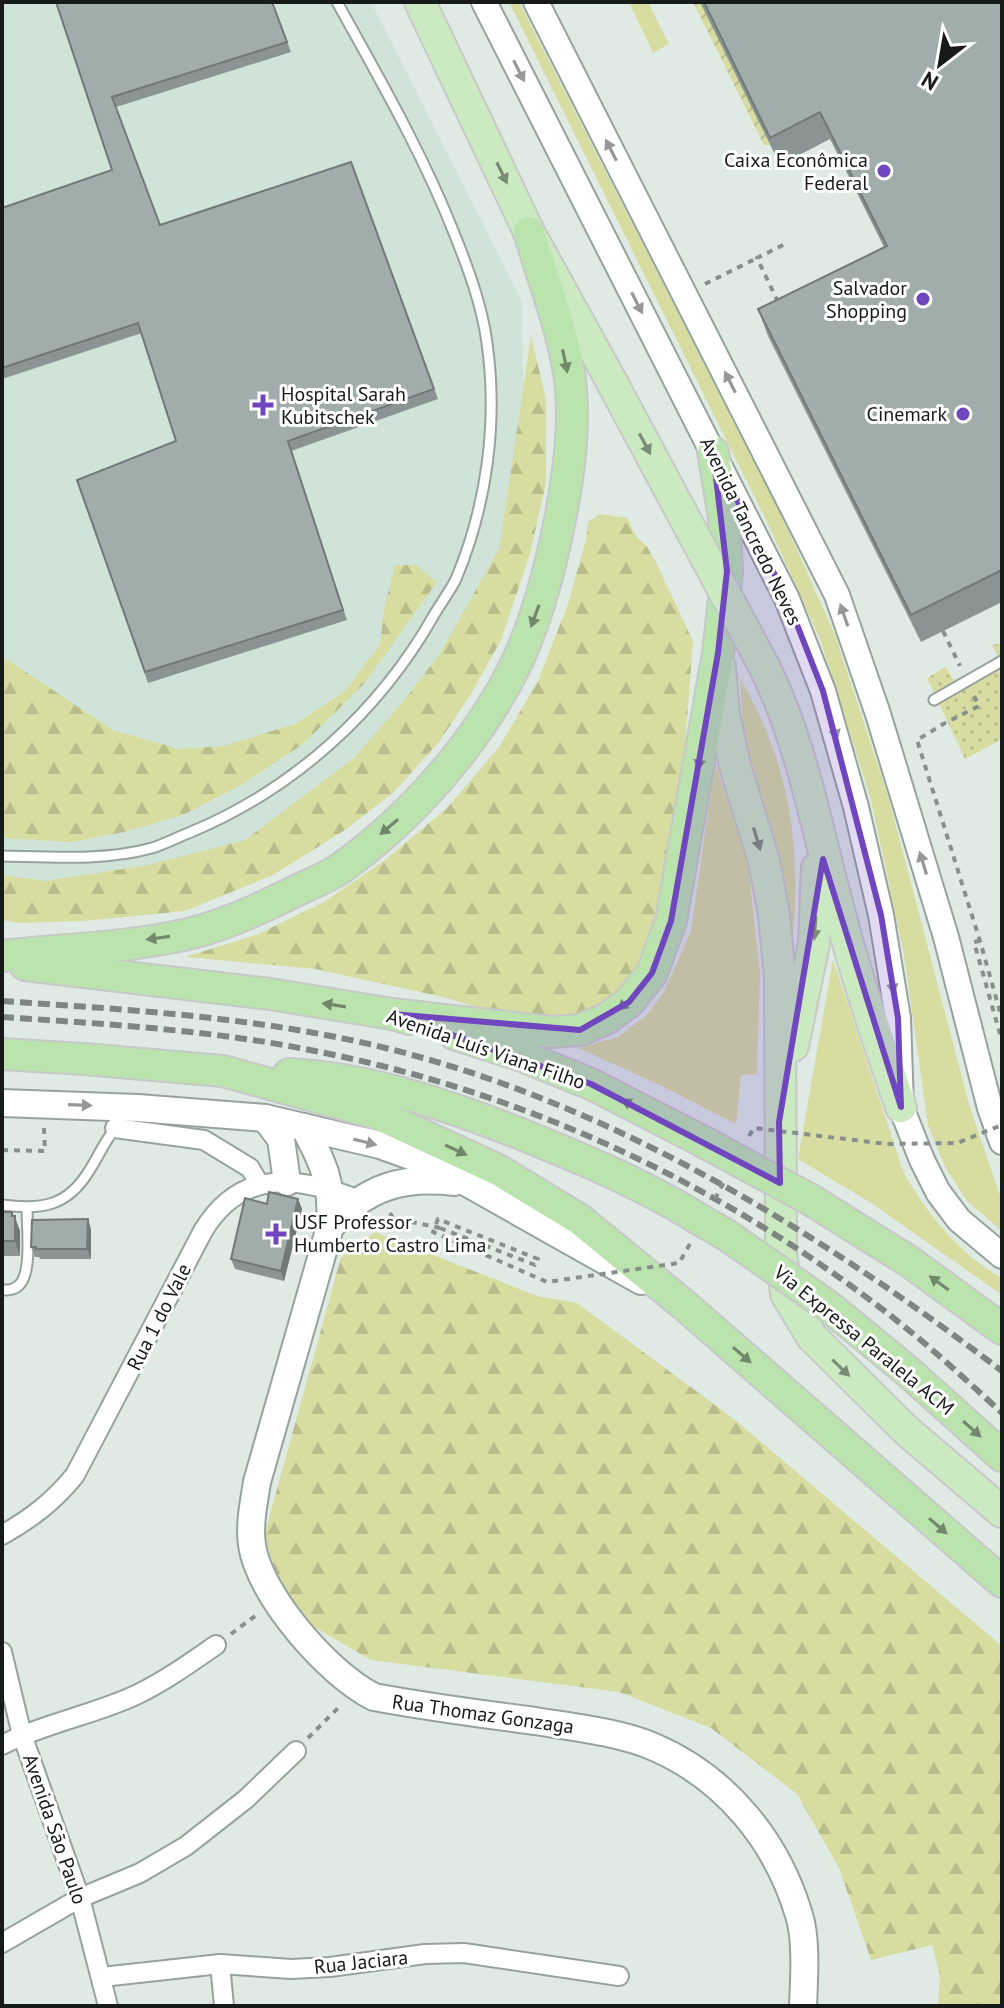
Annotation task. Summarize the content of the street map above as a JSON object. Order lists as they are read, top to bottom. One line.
{"streets":{"highway":["Avenida Luís Viana Filho","Via Expressa Paralela ACM"],"main road":["Rua Thomaz Gonzaga"],"street":["Avenida Tancredo Neves","Rua 1 do Vale","Avenida São Paulo","Rua Jaciara"]},"crossings":[["Rua 1 do Vale","Rua Thomaz Gonzaga"],["Avenida São Paulo","Rua Jaciara"]],"places":{"other":["Caixa Econômica Federal","Salvador Shopping","Cinemark"],"health":["Hospital Sarah Kubitschek","USF Professor Humberto Castro Lima"]},"north":"bottom left"}
